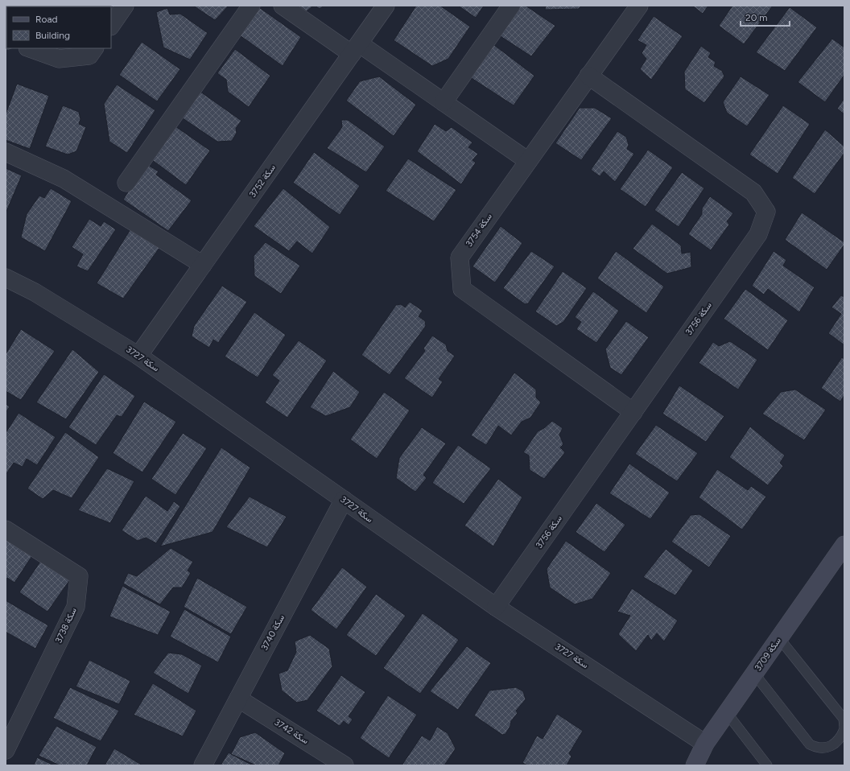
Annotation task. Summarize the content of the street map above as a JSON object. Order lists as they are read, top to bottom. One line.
{"streets":{"street":["سكة 3752","سكة 3754","سكة 3756","سكة 3727","سكة 3738","سكة 3740","سكة 3709","سكة 3742"]},"crossings":[["سكة 3752","سكة 3727"],["سكة 3754","سكة 3756"],["سكة 3756","سكة 3727"],["سكة 3727","سكة 3740"],["سكة 3727","سكة 3709"],["سكة 3740","سكة 3742"]],"legend":["Road","Building"],"scale_bar":"20 m"}
